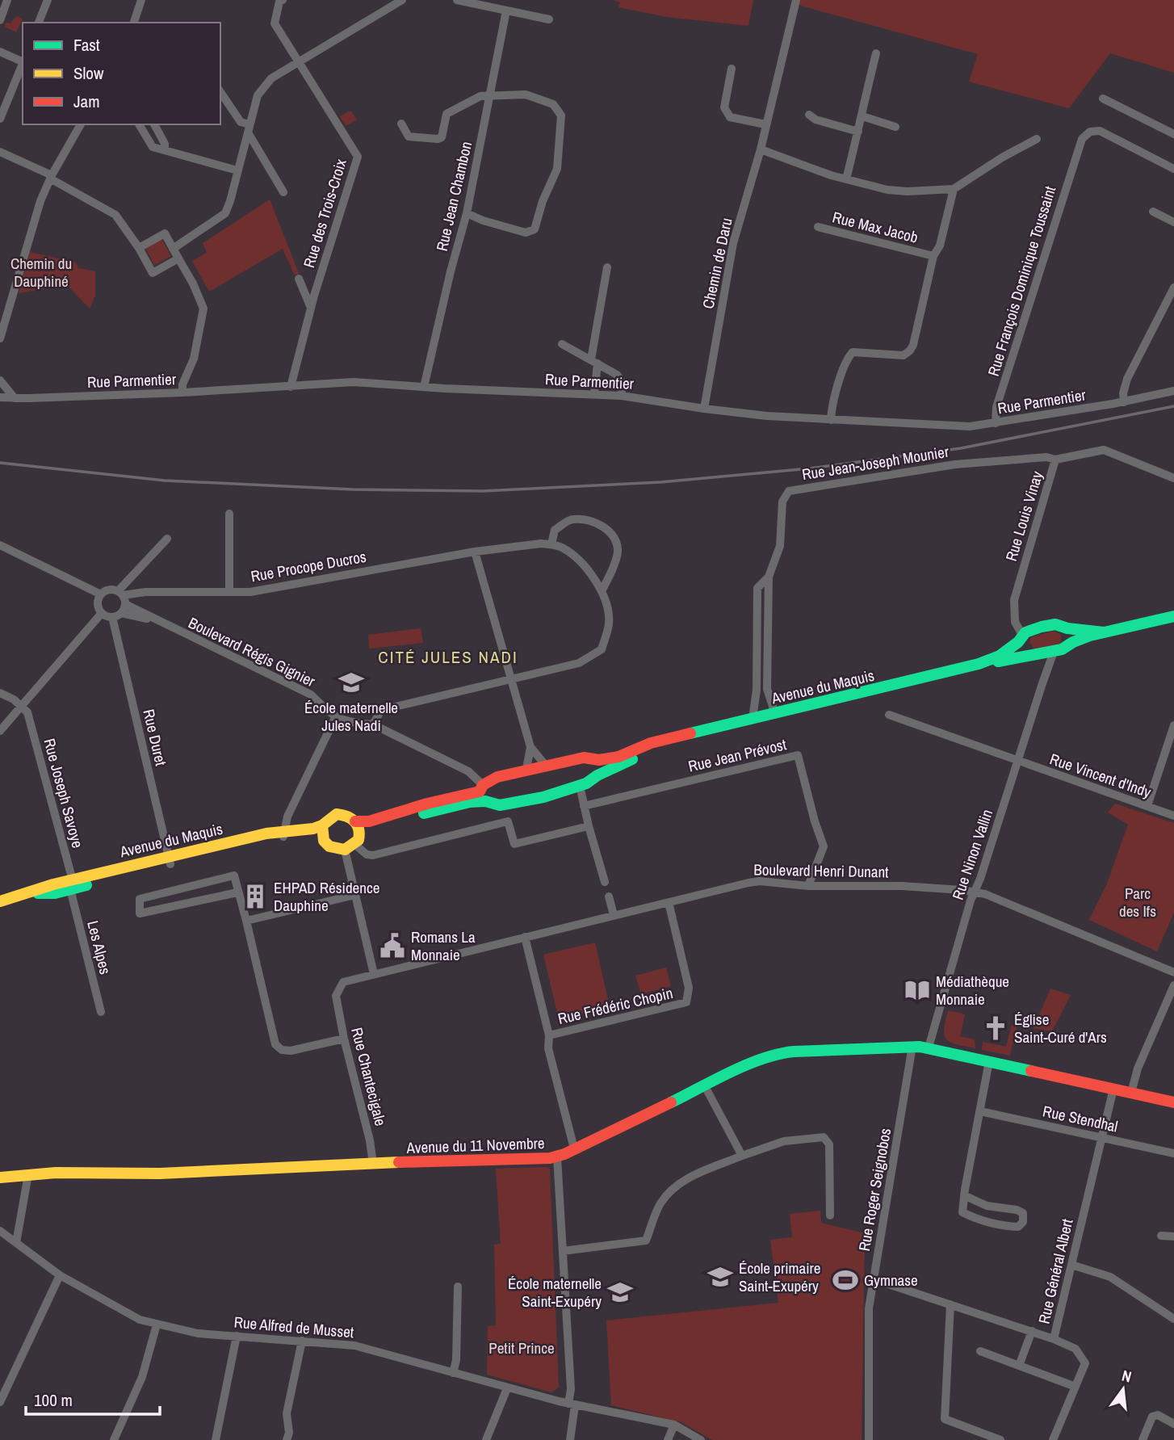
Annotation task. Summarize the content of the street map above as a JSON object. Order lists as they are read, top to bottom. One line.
{"streets":{"main road":["Avenue du Maquis","Avenue du 11 Novembre"],"street":["Rue Jean Chambon","Rue des Trois-Croix","Rue Max Jacob","Chemin de Daru","Rue François Dominique Toussaint","Rue Parmentier","Rue Jean-Joseph Mounier","Rue Louis Vinay","Rue Procope Ducros","Boulevard Régis Gignier","Rue Duret","Rue Jean Prévost","Rue Vincent d'Indy","Rue Joseph Savoye","Rue Ninon Vallin","Boulevard Henri Dunant","Les Alpes","Rue Frédéric Chopin","Rue Chantecigale","Rue Stendhal","Rue Roger Seignobos","Rue Général Albert","Rue Alfred de Musset"]},"crossings":[["Rue Jean Chambon","Rue Parmentier"],["Rue des Trois-Croix","Rue Parmentier"],["Rue Max Jacob","Rue Parmentier"],["Chemin de Daru","Rue Parmentier"],["Rue François Dominique Toussaint","Rue Parmentier"],["Rue Jean-Joseph Mounier","Rue Louis Vinay"],["Rue Jean-Joseph Mounier","Avenue du Maquis"],["Rue Louis Vinay","Avenue du Maquis"],["Rue Procope Ducros","Boulevard Régis Gignier"],["Rue Procope Ducros","Rue Duret"],["Boulevard Régis Gignier","Rue Duret"],["Avenue du Maquis","Rue Duret"],["Avenue du Maquis","Rue Joseph Savoye"],["Avenue du Maquis","Rue Ninon Vallin"],["Avenue du Maquis","Les Alpes"],["Rue Jean Prévost","Boulevard Henri Dunant"],["Rue Vincent d'Indy","Rue Ninon Vallin"],["Rue Joseph Savoye","Les Alpes"],["Rue Ninon Vallin","Boulevard Henri Dunant"],["Rue Ninon Vallin","Avenue du 11 Novembre"],["Boulevard Henri Dunant","Rue Frédéric Chopin"],["Boulevard Henri Dunant","Rue Chantecigale"],["Rue Chantecigale","Avenue du 11 Novembre"],["Rue Stendhal","Rue Général Albert"],["Avenue du 11 Novembre","Rue Roger Seignobos"],["Avenue du 11 Novembre","Rue Général Albert"]],"districts":["CITÉ JULES NADI"],"parks":["Chemin du Dauphiné","Parc des Ifs","Petit Prince"],"places":{"school or university":["École maternelle Jules Nadi","École primaire Saint-Exupéry","École maternelle Saint-Exupéry"],"building":["EHPAD Résidence Dauphine"],"public building":["Romans La Monnaie"],"library":["Médiathèque Monnaie"],"church":["Église Saint-Curé d'Ars"],"sports":["Gymnase"]},"legend":["Fast","Slow","Jam"],"scale_bar":"100 m","north":"top"}
